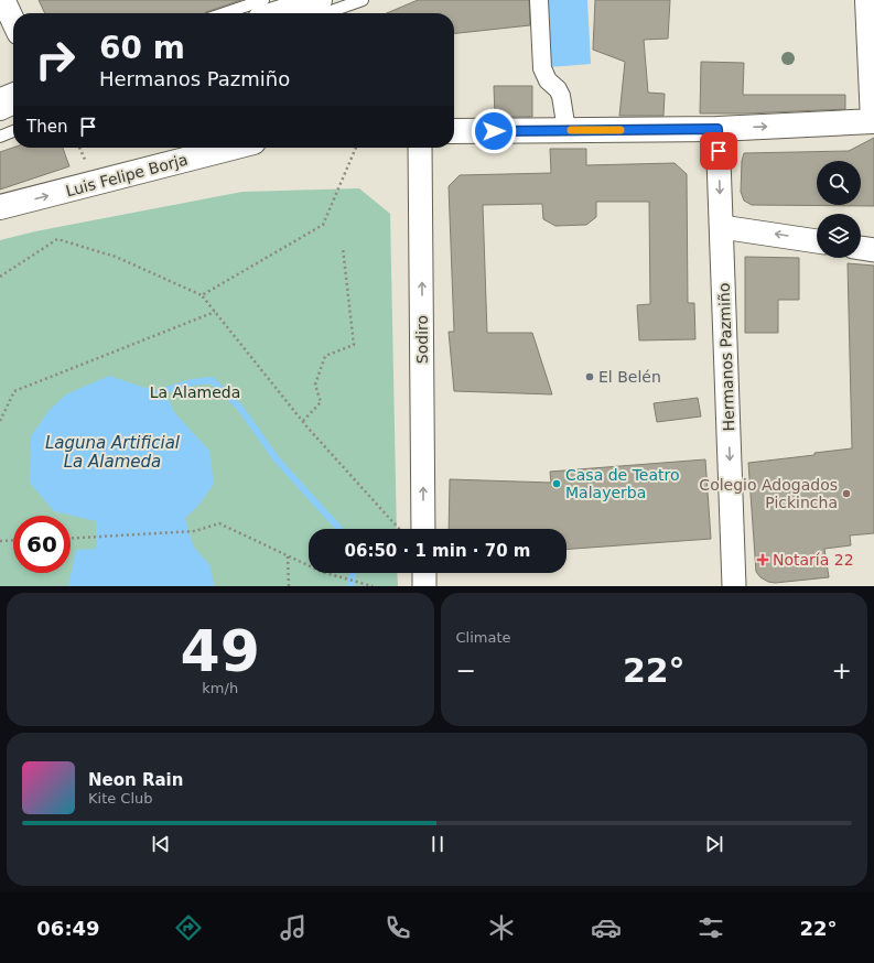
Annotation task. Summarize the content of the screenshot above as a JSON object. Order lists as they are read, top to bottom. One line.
{"streets":{"main road":["Luis Felipe Borja"],"street":["Sodiro","Hermanos Pazmiño"]},"one_way":["Luis Felipe Borja","Sodiro","Hermanos Pazmiño"],"water":["Laguna Artificial La Alameda"],"parks":["La Alameda"],"places":{"other":["El Belén","Casa de Teatro Malayerba","Colegio Adogados Pickincha"],"health":["Notaría 22"]},"page":{"turn":["60 m","Hermanos Pazmiño"],"then":"Then","limit":"60","trip":"06:50 · 1 min · 70 m","tile":[["49","km/h"],"Climate"],"heat":["−","22°","+"],"song":["Neon Rain","Kite Club"],"tabs":["06:49","22°"]}}
